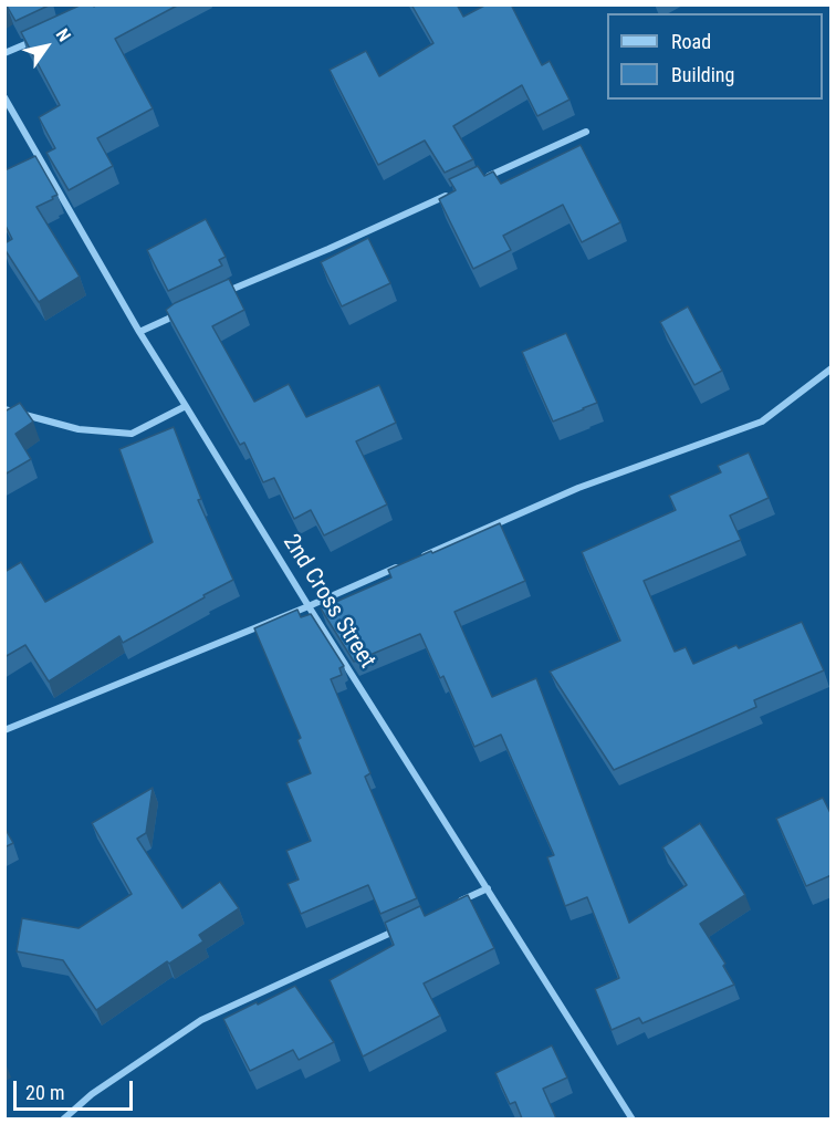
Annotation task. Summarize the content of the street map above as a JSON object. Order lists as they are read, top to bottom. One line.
{"streets":{"street":["2nd Cross Street"]},"legend":["Road","Building"],"scale_bar":"20 m","north":"top right"}
